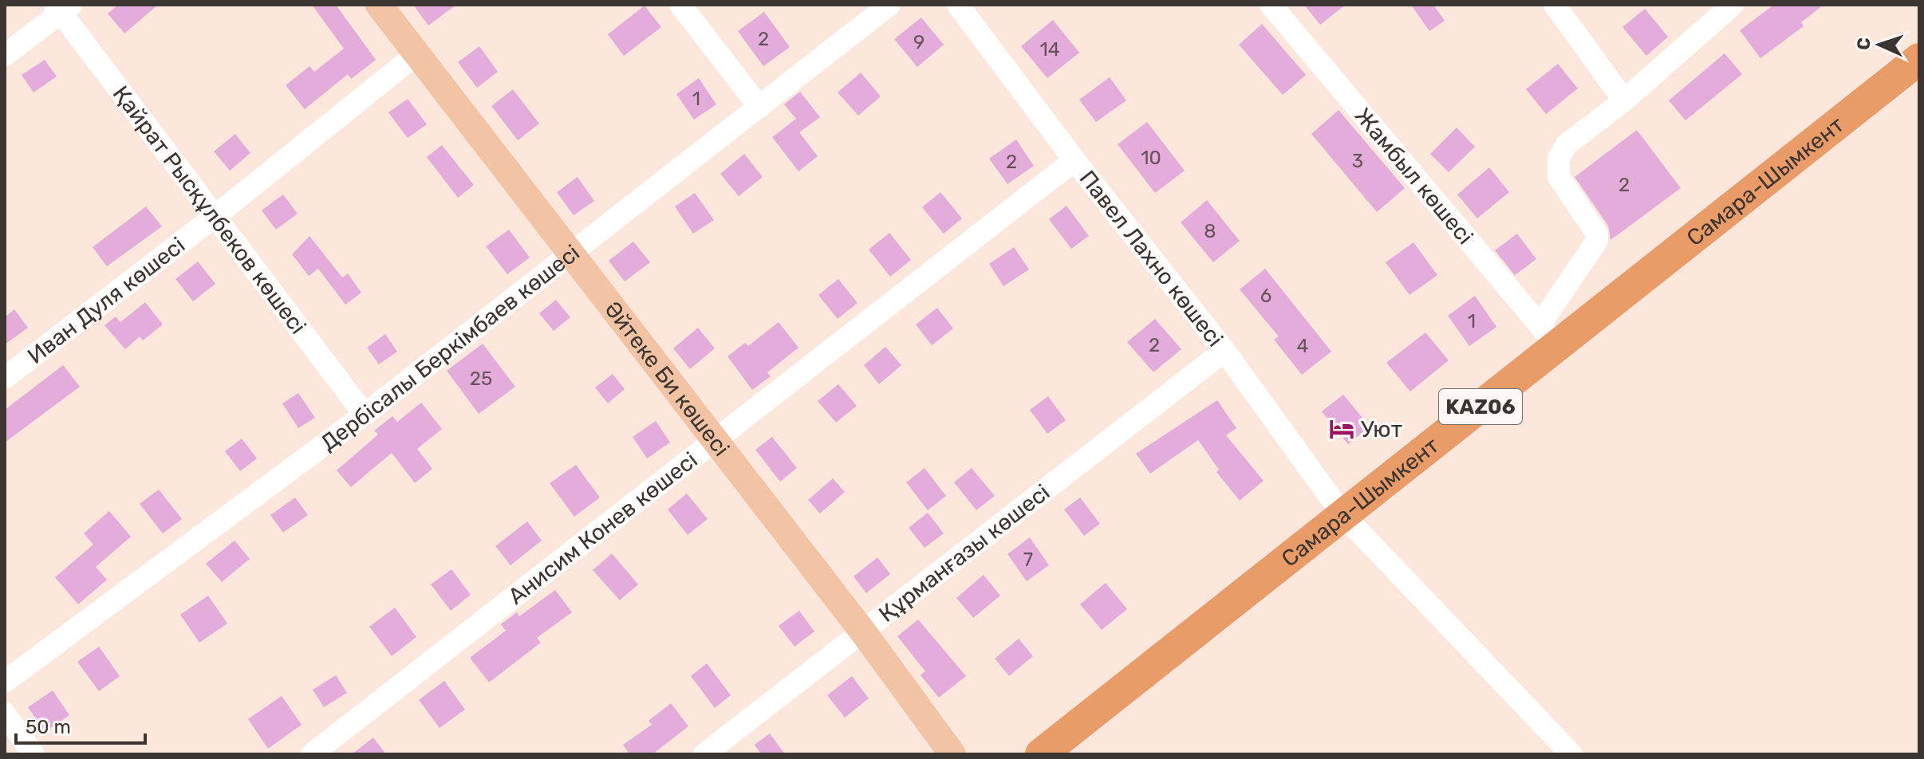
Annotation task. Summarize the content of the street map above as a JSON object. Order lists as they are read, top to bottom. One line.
{"streets":{"highway":["Самара-Шымкент","KАZ06"],"main road":["Әйтеке Би көшесі"],"street":["Жамбыл көшесі","Қайрат Рысқұлбеков көшесі","Павел Лахно көшесі","Иван Дуля көшесі","Дербісалы Беркімбаев көшесі","Анисим Конев көшесі","Құрманғазы көшесі"]},"crossings":[["Жамбыл көшесі","Самара-Шымкент"],["Самара-Шымкент","Павел Лахно көшесі"],["Қайрат Рысқұлбеков көшесі","Иван Дуля көшесі"],["Қайрат Рысқұлбеков көшесі","Дербісалы Беркімбаев көшесі"],["Павел Лахно көшесі","Анисим Конев көшесі"],["Павел Лахно көшесі","Құрманғазы көшесі"],["Иван Дуля көшесі","Әйтеке Би көшесі"],["Дербісалы Беркімбаев көшесі","Әйтеке Би көшесі"],["Әйтеке Би көшесі","Анисим Конев көшесі"],["Әйтеке Би көшесі","Құрманғазы көшесі"]],"places":{"hotel":["Уют"]},"house_numbers":["2","9","14","1","10","3","2","2","8","6","1","2","4","25","7"],"scale_bar":"50 m","north":"left"}
